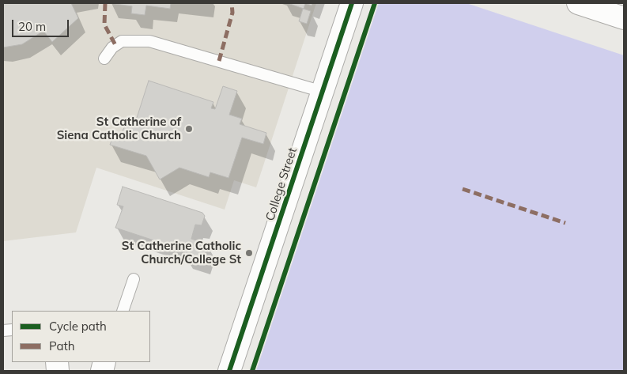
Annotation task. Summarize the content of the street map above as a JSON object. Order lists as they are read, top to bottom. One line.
{"streets":{"street":["College Street"]},"places":["St Catherine of Siena Catholic Church","St Catherine Catholic Church/College St"],"legend":["Cycle path","Path"],"scale_bar":"20 m"}
